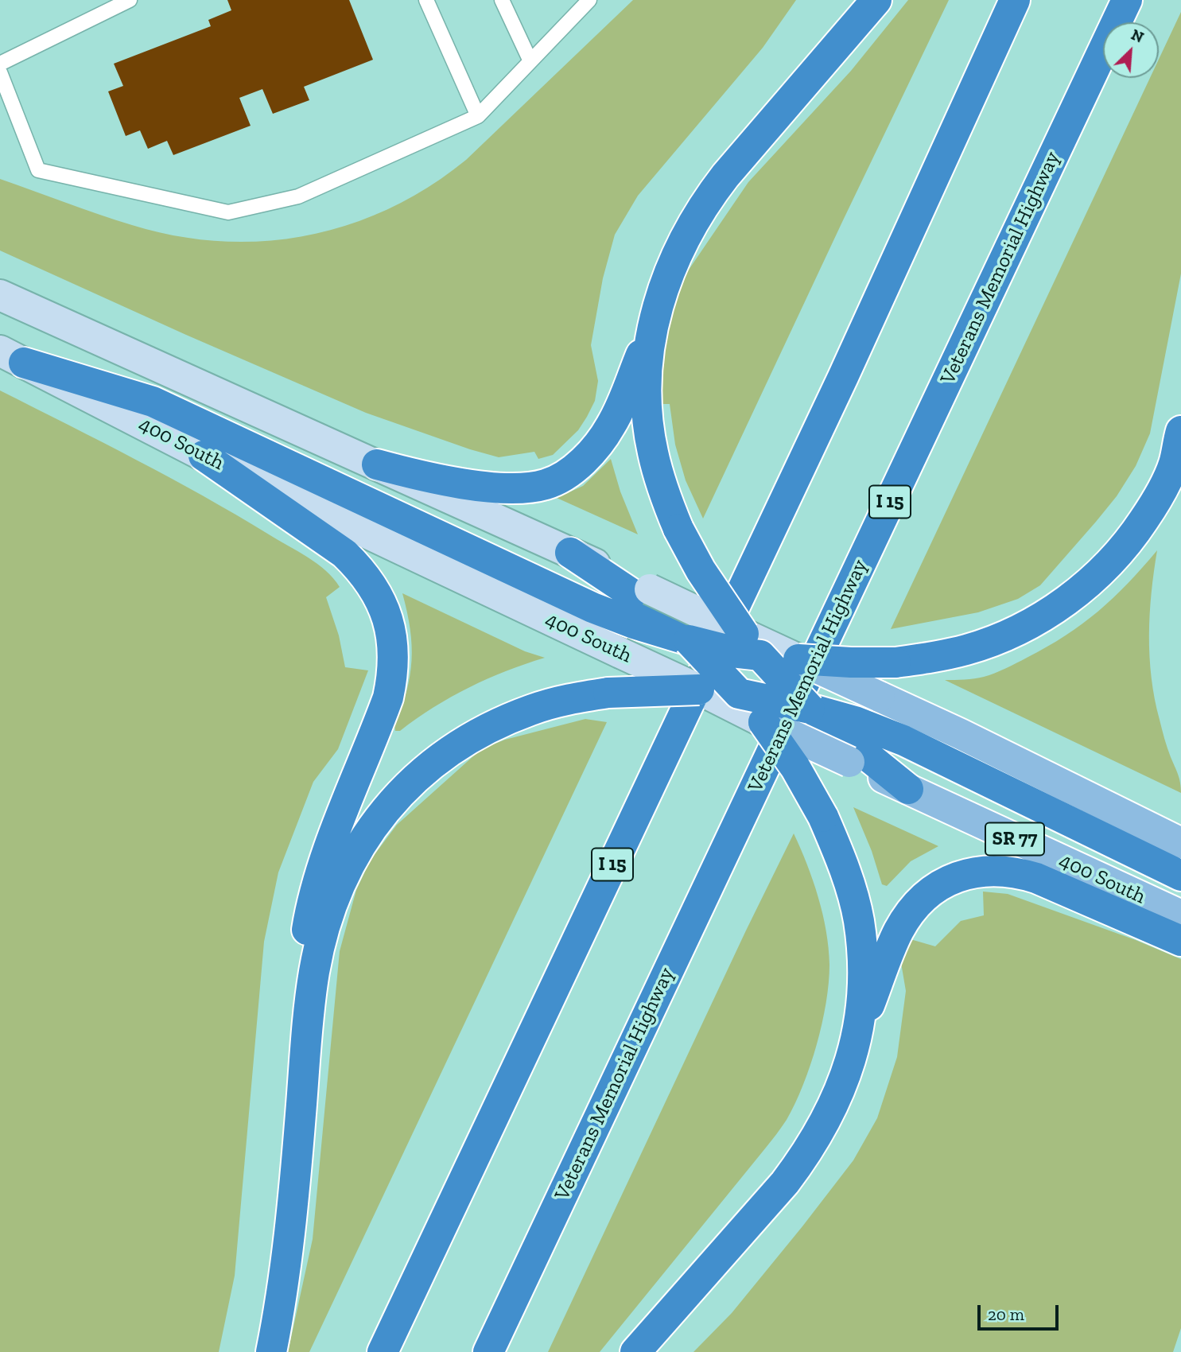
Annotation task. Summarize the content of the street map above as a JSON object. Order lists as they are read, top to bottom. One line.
{"streets":{"highway":["Veterans Memorial Highway","I 15"],"main road":["400 South","SR 77"]},"scale_bar":"20 m","north":"top right"}
